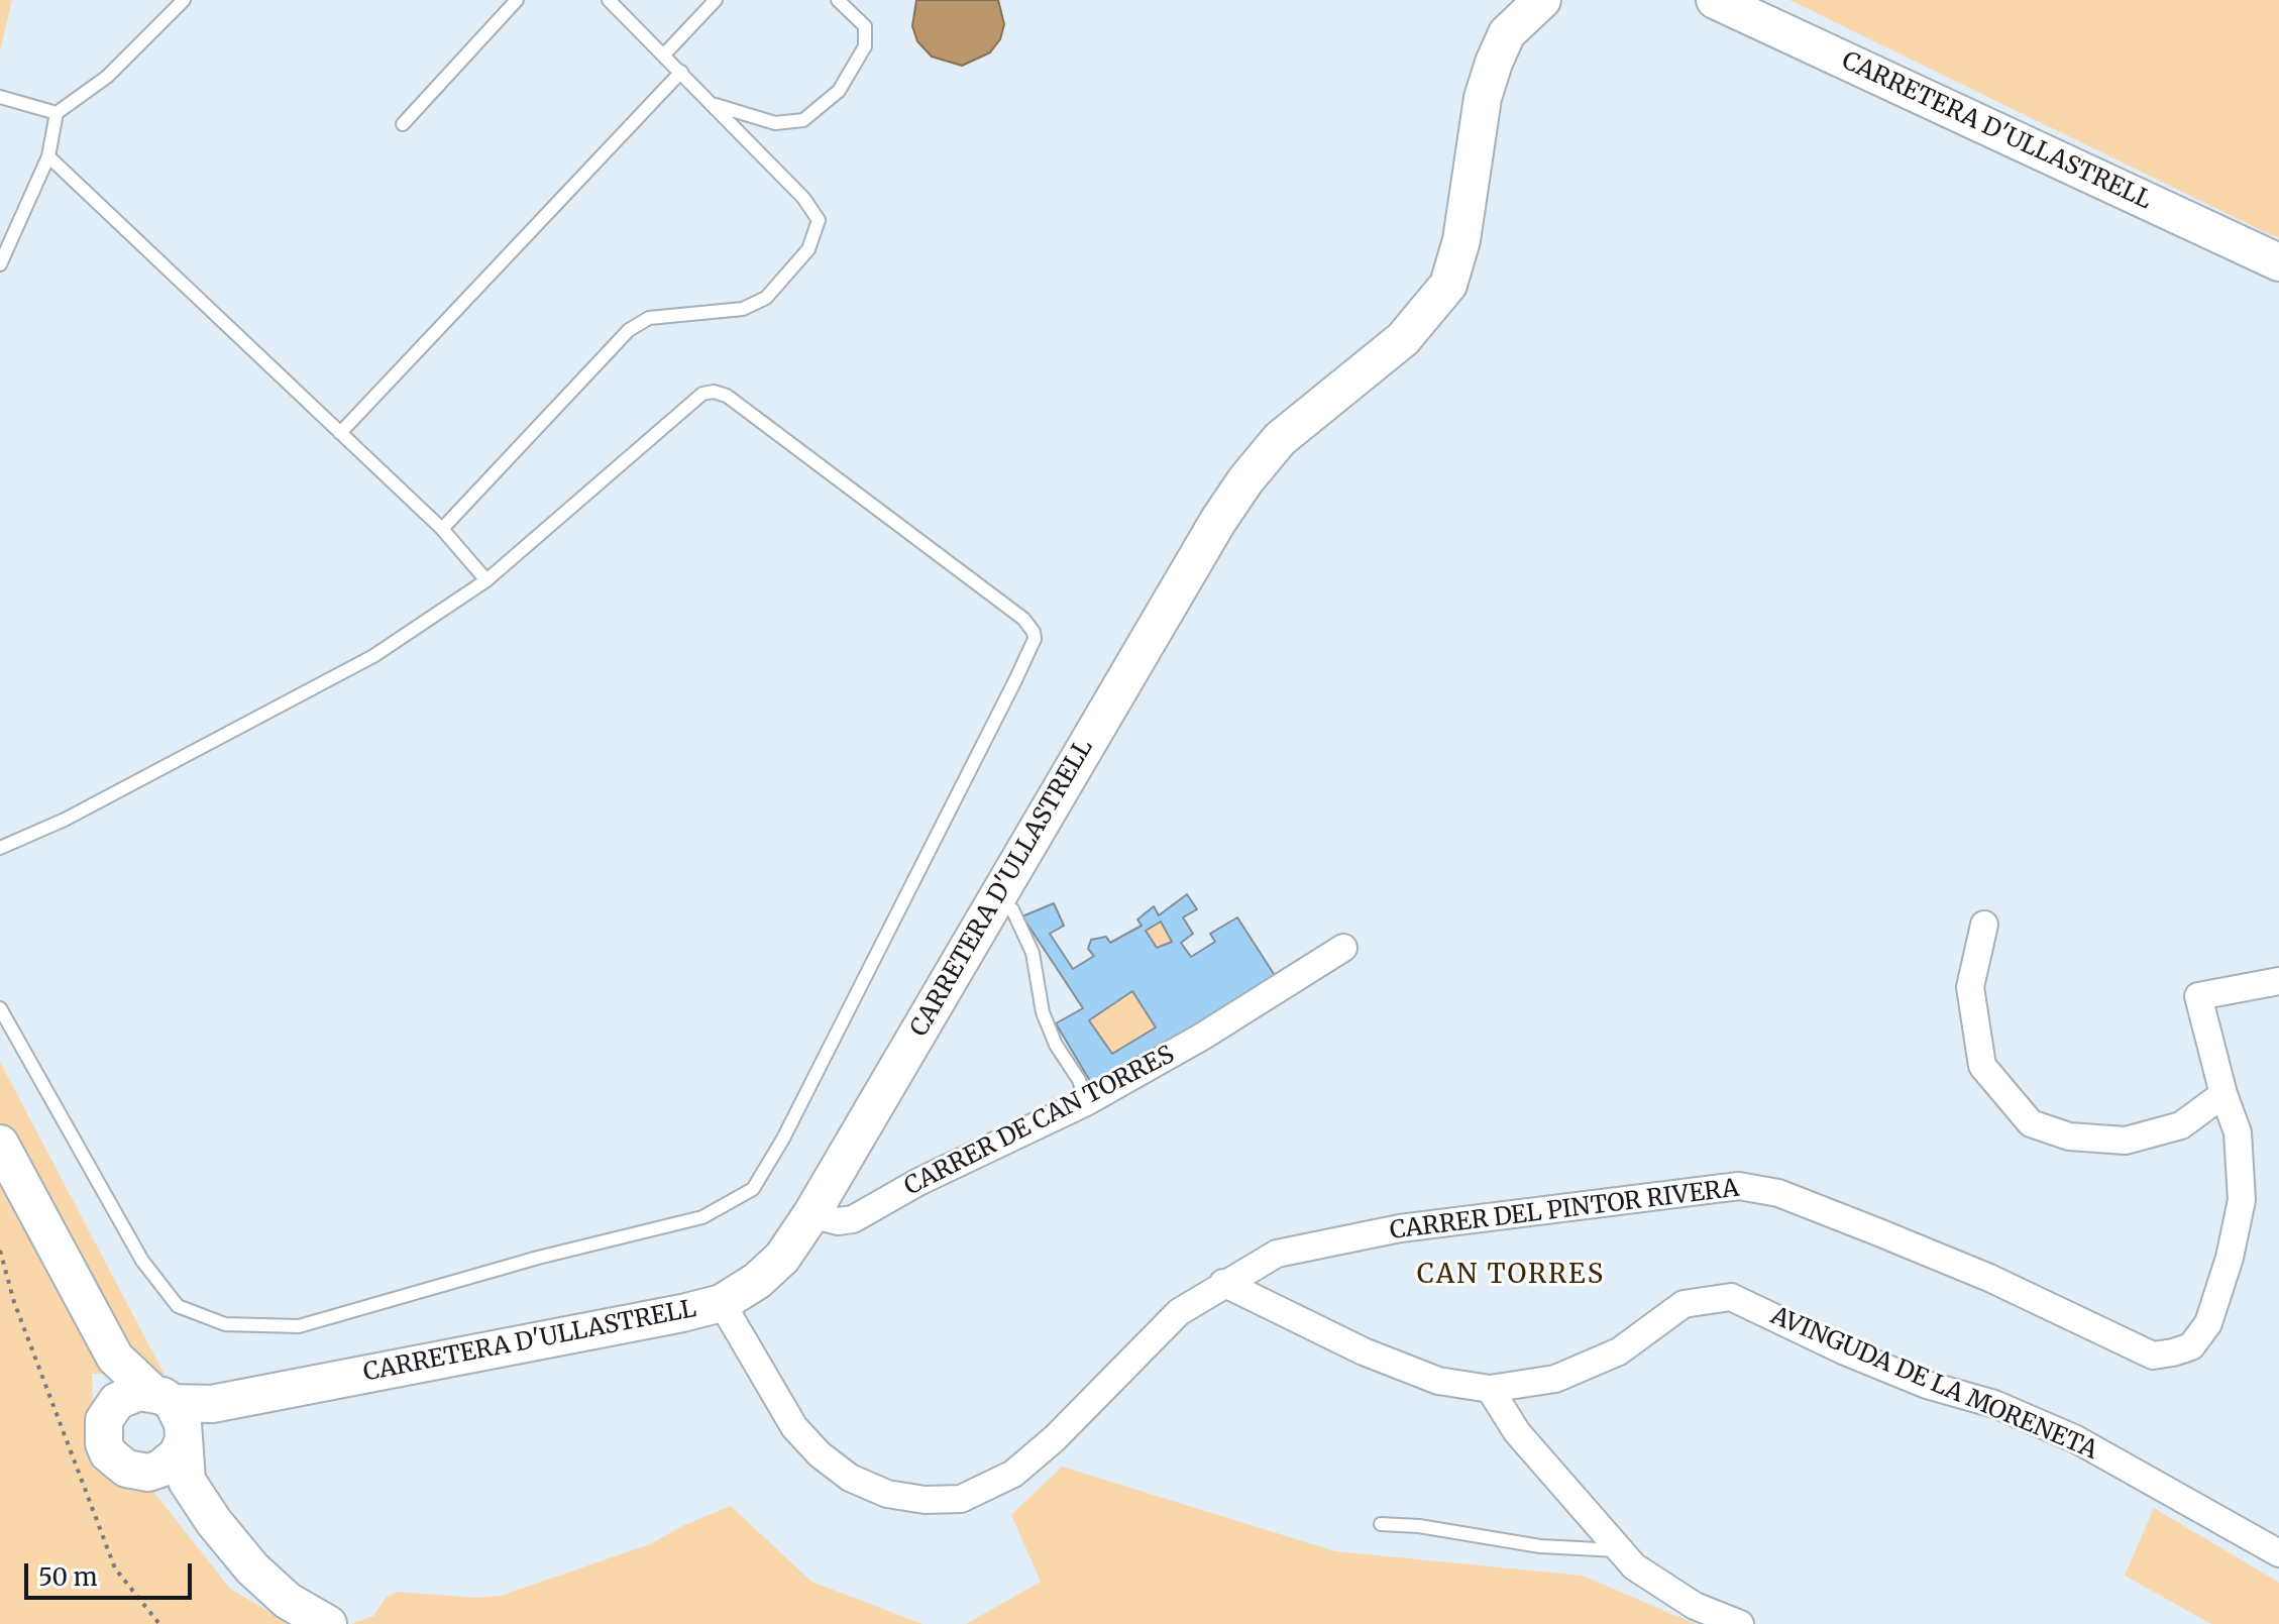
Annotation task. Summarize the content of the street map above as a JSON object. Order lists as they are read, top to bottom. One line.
{"streets":{"street":["CARRETERA D'ULLASTRELL","CARRER DE CAN TORRES","CARRER DEL PINTOR RIVERA","AVINGUDA DE LA MORENETA"]},"crossings":[["CARRETERA D'ULLASTRELL","CARRER DE CAN TORRES"],["CARRETERA D'ULLASTRELL","CARRER DEL PINTOR RIVERA"],["CARRER DEL PINTOR RIVERA","AVINGUDA DE LA MORENETA"]],"districts":["CAN TORRES"],"scale_bar":"50 m"}
